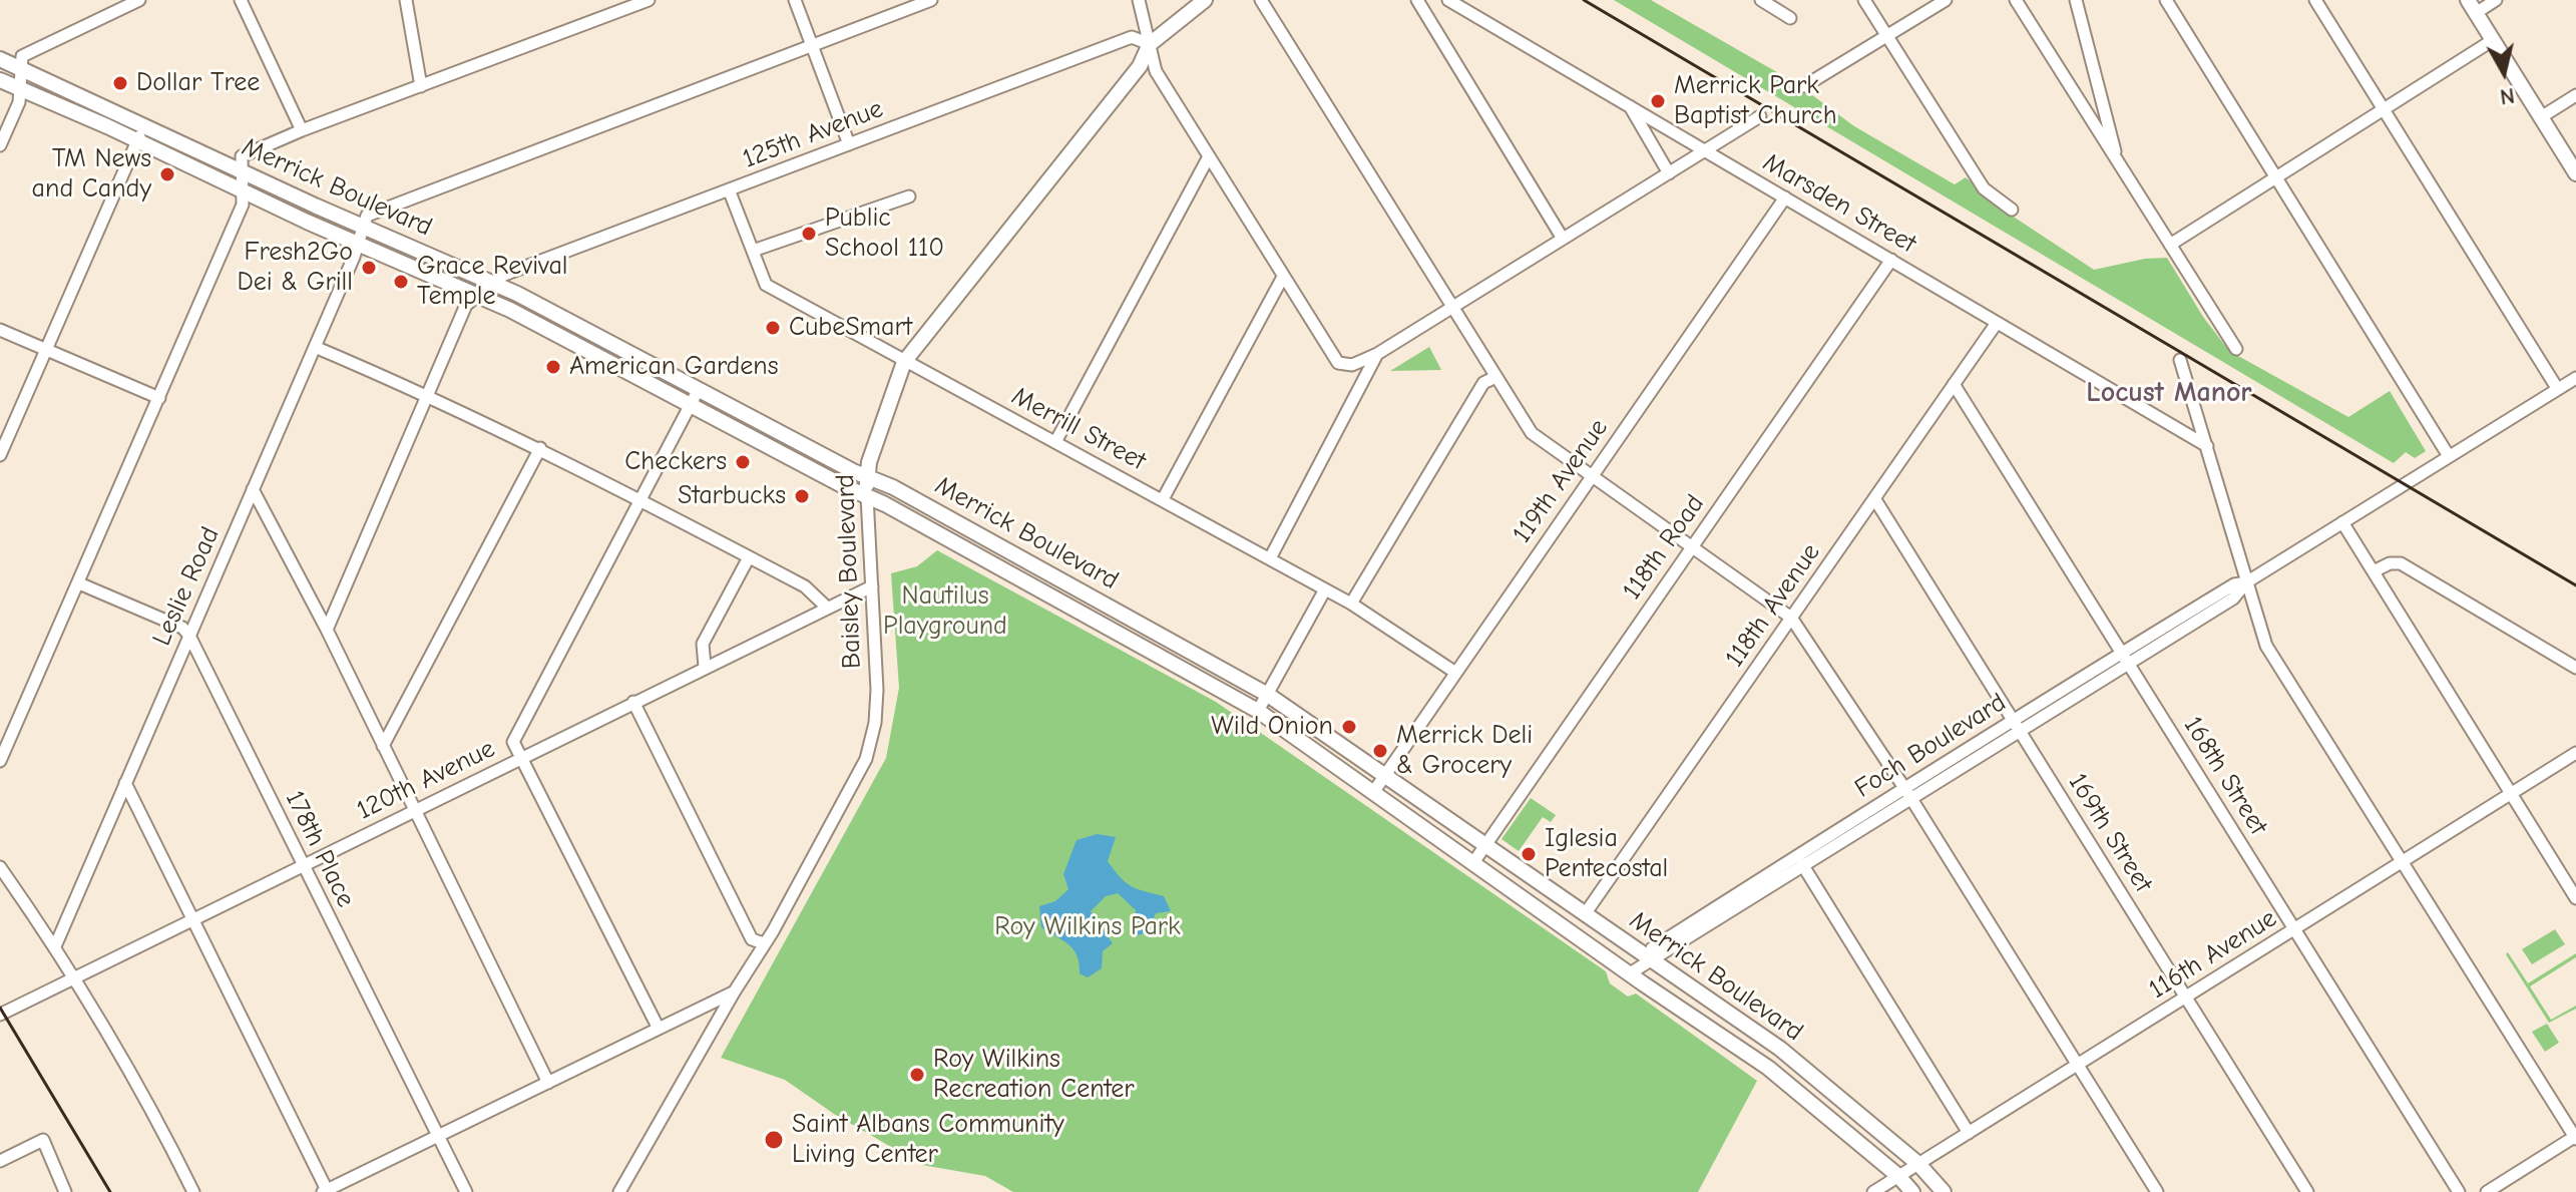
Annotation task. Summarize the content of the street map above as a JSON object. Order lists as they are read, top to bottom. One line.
{"streets":{"main road":["Merrick Boulevard","Baisley Boulevard"],"street":["125th Avenue","Marsden Street","Merrill Street","119th Avenue","118th Road","Leslie Road","118th Avenue","Foch Boulevard","168th Street","120th Avenue","169th Street","178th Place","116th Avenue"]},"crossings":[["125th Avenue","Merrick Boulevard"],["125th Avenue","Merrill Street"],["125th Avenue","Baisley Boulevard"],["Merrick Boulevard","119th Avenue"],["Merrick Boulevard","118th Road"],["Merrick Boulevard","Baisley Boulevard"],["Merrick Boulevard","Leslie Road"],["Merrick Boulevard","118th Avenue"],["Merrick Boulevard","Foch Boulevard"],["Merrick Boulevard","116th Avenue"],["Marsden Street","119th Avenue"],["Marsden Street","118th Road"],["Marsden Street","118th Avenue"],["Merrill Street","119th Avenue"],["Merrill Street","Baisley Boulevard"],["Baisley Boulevard","120th Avenue"],["Leslie Road","178th Place"],["118th Avenue","168th Street"],["118th Avenue","169th Street"],["Foch Boulevard","168th Street"],["Foch Boulevard","169th Street"],["168th Street","116th Avenue"],["120th Avenue","178th Place"],["169th Street","116th Avenue"]],"districts":["Locust Manor"],"parks":["Nautilus Playground","Roy Wilkins Park"],"places":["Dollar Tree","Merrick Park Baptist Church","TM News and Candy","Public School 110","Fresh2Go Dei & Grill","Grace Revival Temple","CubeSmart","American Gardens","Checkers","Starbucks","Wild Onion","Merrick Deli & Grocery","Iglesia Pentecostal","Roy Wilkins Recreation Center","Saint Albans Community Living Center"],"north":"bottom"}
